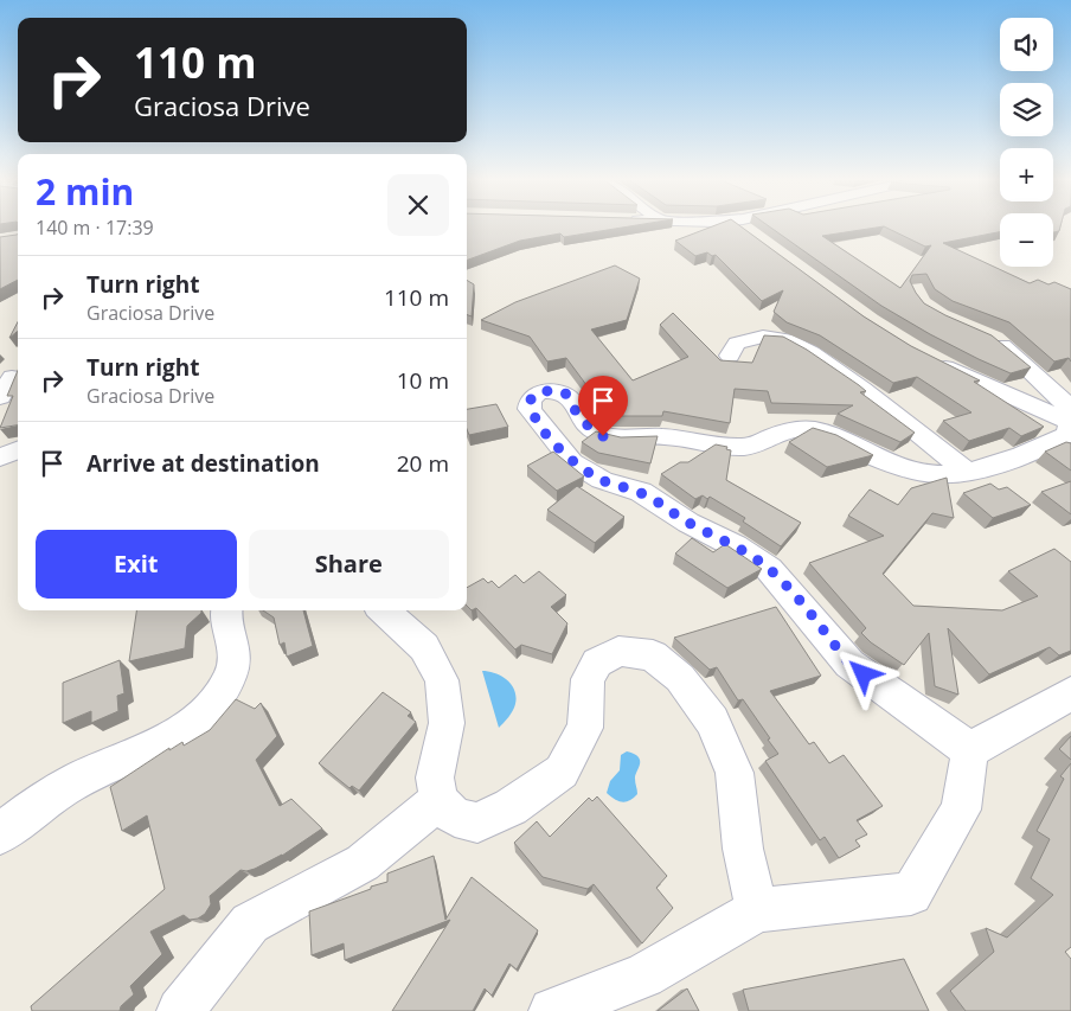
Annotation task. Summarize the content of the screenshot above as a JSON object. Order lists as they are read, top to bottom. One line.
{"page":{"map_buttons":["+","−"],"turn":["110 m","Graciosa Drive"],"heading":["2 min","140 m · 17:39"],"list":[{"name":"Turn right","note":"Graciosa Drive","value":"110 m"},{"name":"Turn right","note":"Graciosa Drive","value":"10 m"},{"name":"Arrive at destination","value":"20 m"}],"buttons":["Exit","Share"]}}
